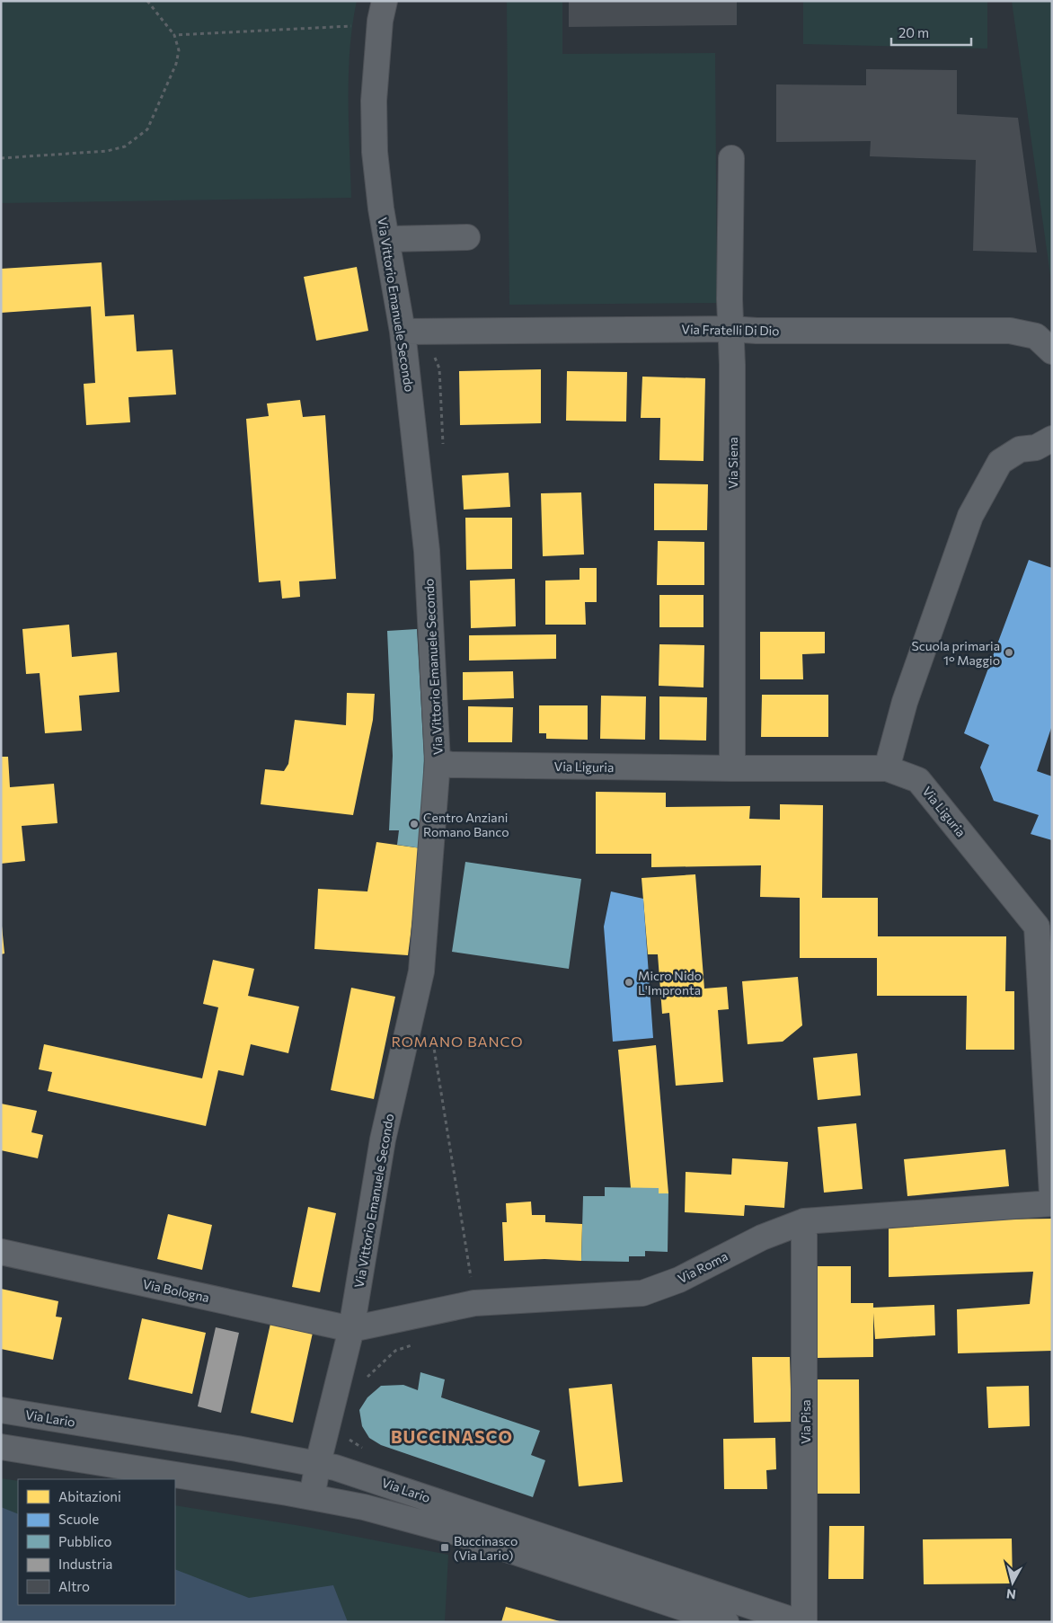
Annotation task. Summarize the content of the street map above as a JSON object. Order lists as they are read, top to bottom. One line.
{"streets":{"street":["Via Vittorio Emanuele Secondo","Via Fratelli Di Dio","Via Siena","Via Liguria","Via Roma","Via Bologna","Via Lario","Via Pisa"]},"crossings":[["Via Vittorio Emanuele Secondo","Via Fratelli Di Dio"],["Via Vittorio Emanuele Secondo","Via Liguria"],["Via Vittorio Emanuele Secondo","Via Roma"],["Via Vittorio Emanuele Secondo","Via Bologna"],["Via Vittorio Emanuele Secondo","Via Lario"],["Via Fratelli Di Dio","Via Siena"],["Via Siena","Via Liguria"],["Via Roma","Via Bologna"],["Via Roma","Via Pisa"]],"districts":["ROMANO BANCO","BUCCINASCO"],"places":{"other":["Scuola primaria 1° Maggio","Centro Anziani Romano Banco","Micro Nido L'Impronta"],"transit":["Buccinasco (Via Lario)"]},"legend":["Abitazioni","Scuole","Pubblico","Industria","Altro"],"scale_bar":"20 m","north":"bottom"}
